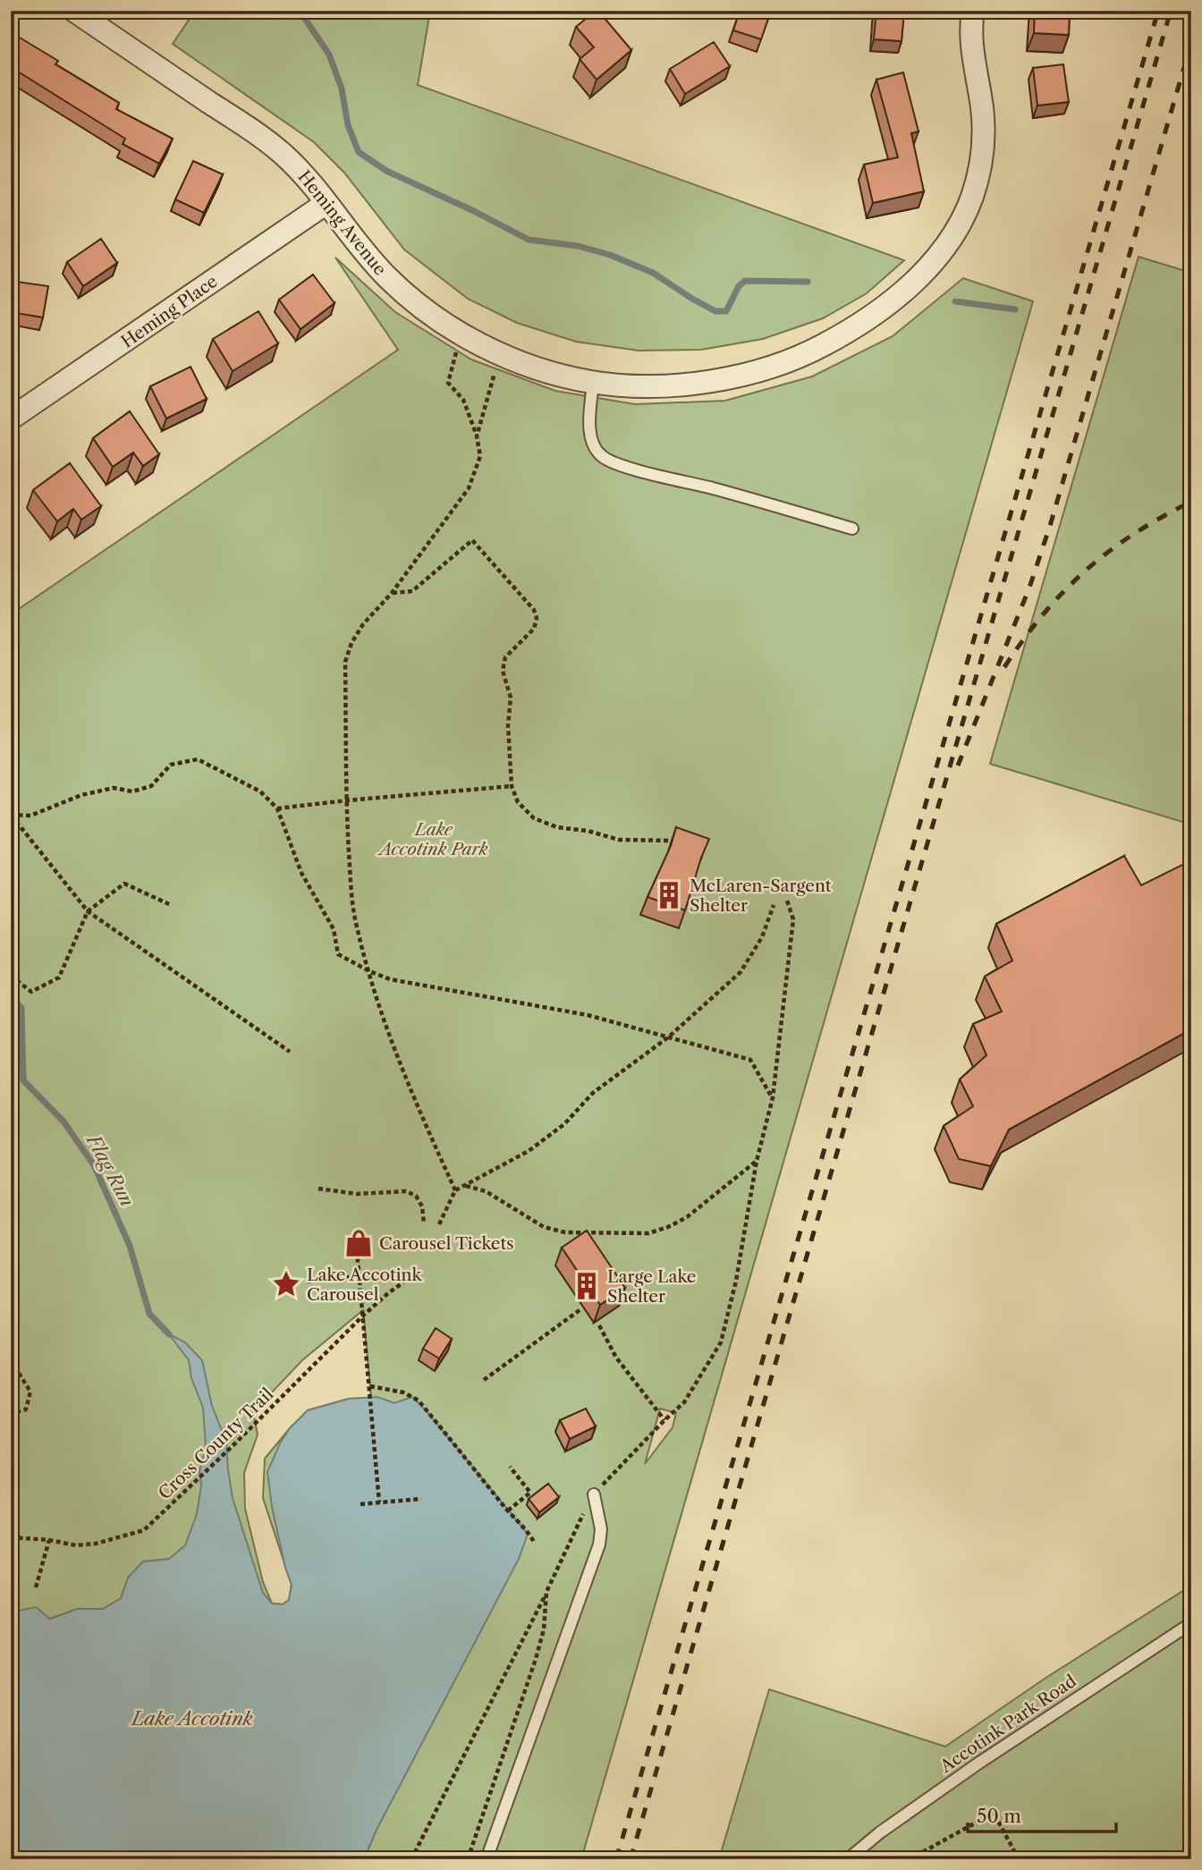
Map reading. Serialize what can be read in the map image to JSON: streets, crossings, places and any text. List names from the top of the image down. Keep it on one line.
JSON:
{"streets":{"street":["Heming Avenue","Heming Place"],"lane":["Accotink Park Road"],"path":["Cross County Trail"]},"crossings":[["Heming Avenue","Heming Place"]],"water":["Flag Run","Lake Accotink"],"parks":["Lake Accotink Park"],"places":{"building":["McLaren-Sargent Shelter","Large Lake Shelter"],"shop":["Carousel Tickets"],"place":["Lake Accotink Carousel"]},"scale_bar":"50 m"}
